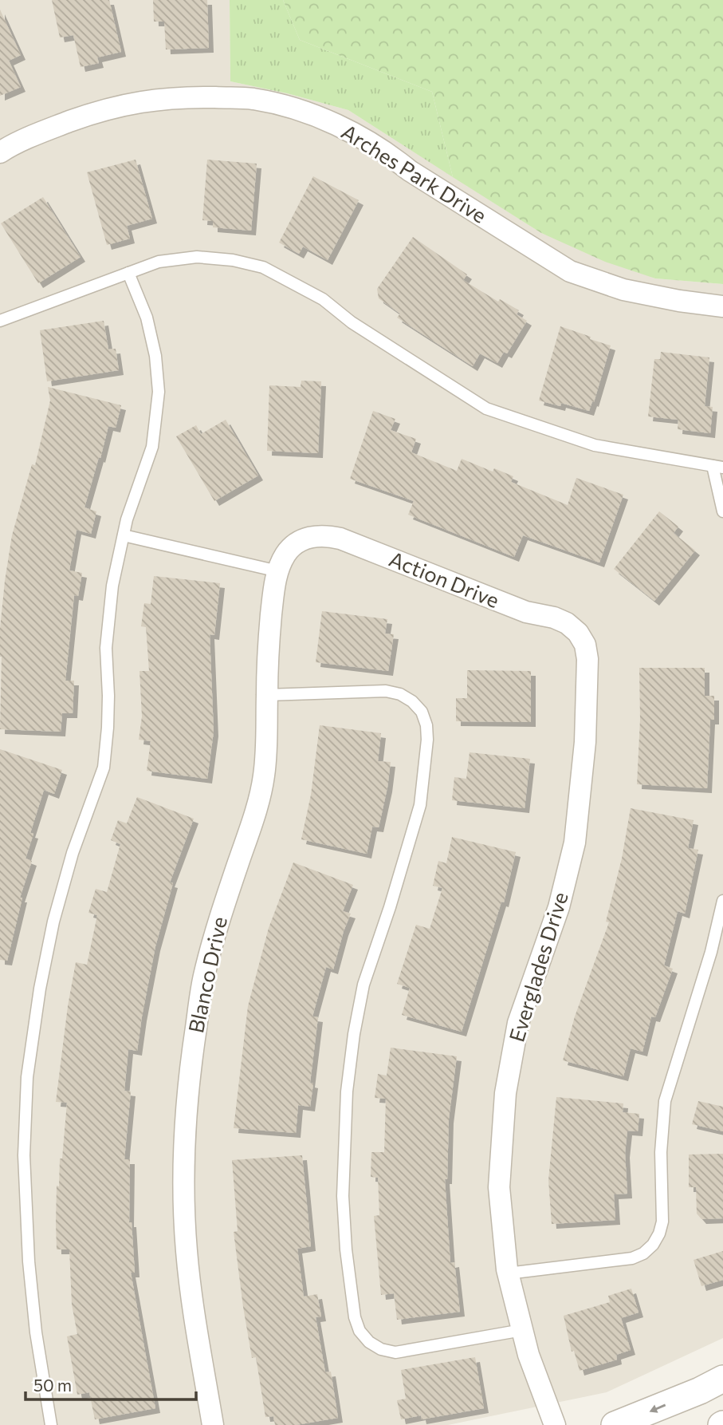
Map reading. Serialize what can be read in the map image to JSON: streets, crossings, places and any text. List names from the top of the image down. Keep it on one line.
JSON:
{"streets":{"street":["Arches Park Drive","Action Drive","Everglades Drive","Blanco Drive"]},"crossings":[["Action Drive","Everglades Drive"],["Action Drive","Blanco Drive"]],"scale_bar":"50 m"}
